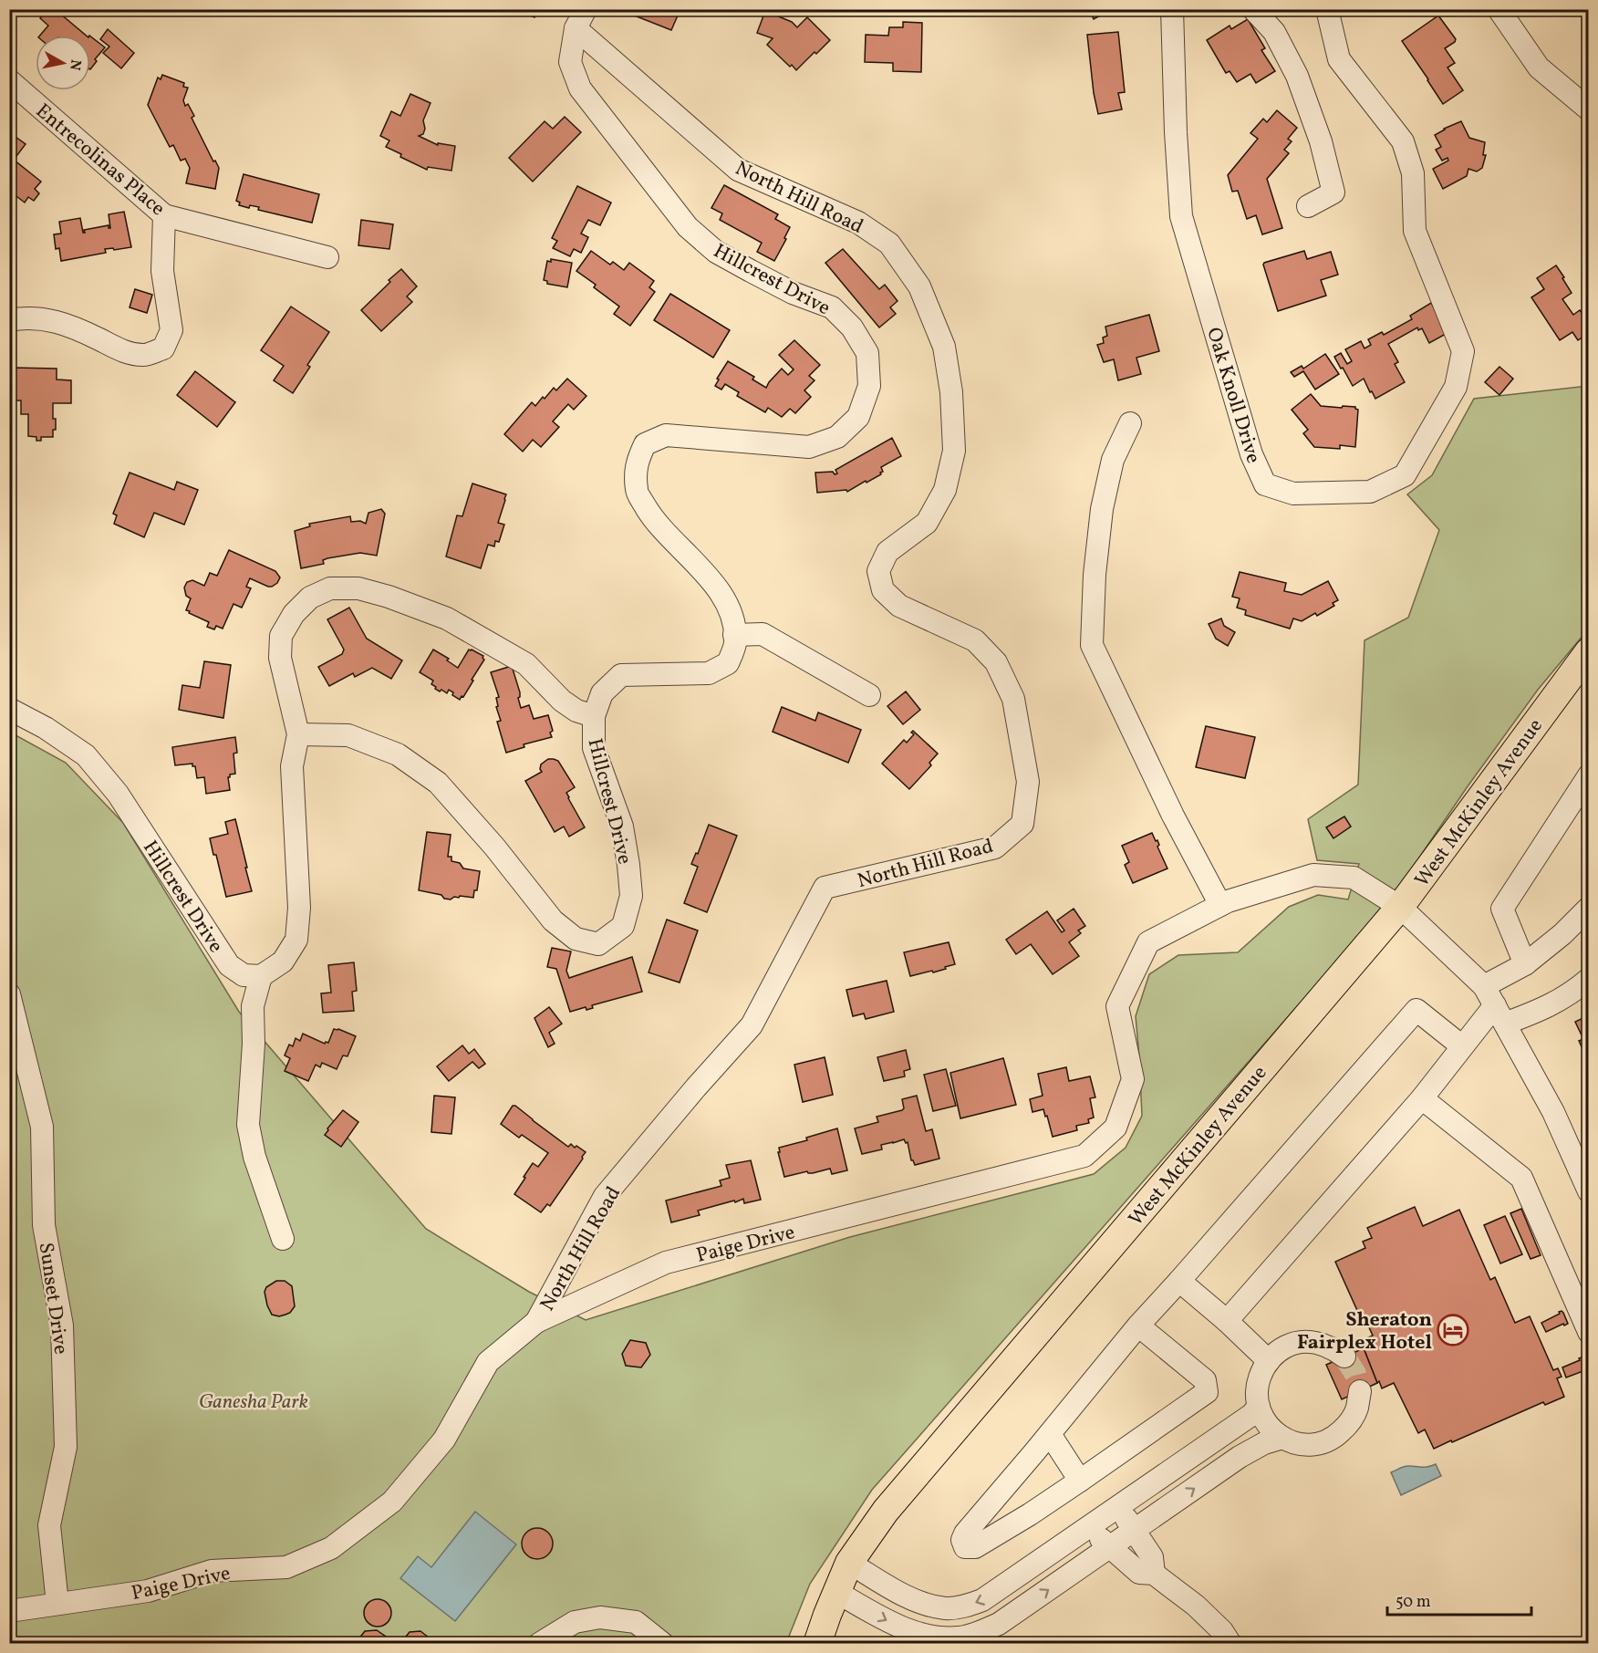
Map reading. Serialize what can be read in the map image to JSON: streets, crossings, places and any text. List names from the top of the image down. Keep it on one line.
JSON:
{"streets":{"main road":["West McKinley Avenue"],"street":["Entrecolinas Place","North Hill Road","Hillcrest Drive","Oak Knoll Drive","Paige Drive","Sunset Drive"]},"crossings":[["North Hill Road","Hillcrest Drive"],["North Hill Road","Paige Drive"],["West McKinley Avenue","Paige Drive"],["Paige Drive","Sunset Drive"]],"parks":["Ganesha Park"],"places":{"hotel":["Sheraton Fairplex Hotel"]},"scale_bar":"50 m","north":"right"}
